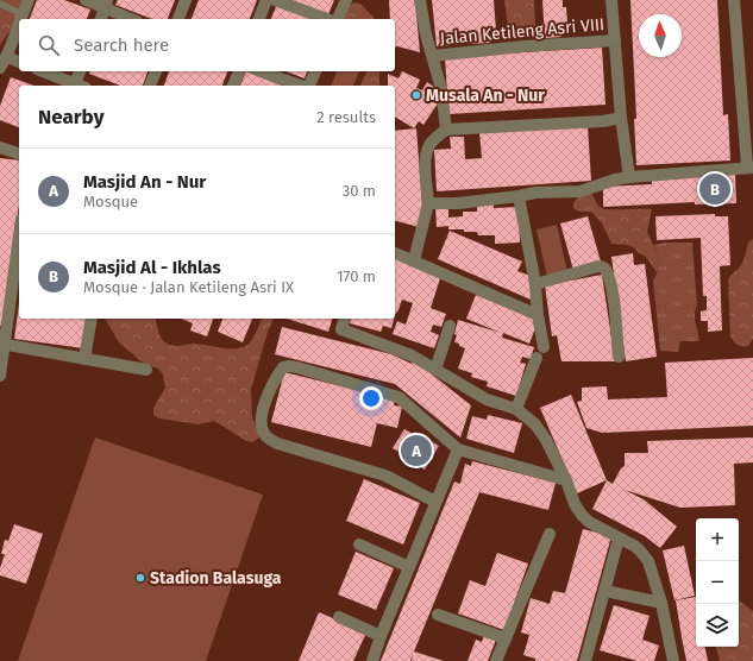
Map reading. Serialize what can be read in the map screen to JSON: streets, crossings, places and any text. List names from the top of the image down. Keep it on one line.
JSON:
{"streets":{"street":["Jalan Ketileng Asri VIII"]},"places":["Musala An - Nur","Stadion Balasuga"],"north":"top","page":{"search":"Search here","heading":["Nearby","2 results"],"list":[{"mark":"A","name":"Masjid An - Nur","note":"Mosque","value":"30 m"},{"mark":"B","name":"Masjid Al - Ikhlas","note":"Mosque · Jalan Ketileng Asri IX","value":"170 m"}],"pins":["B","A"],"map_buttons":["+","−"]}}
